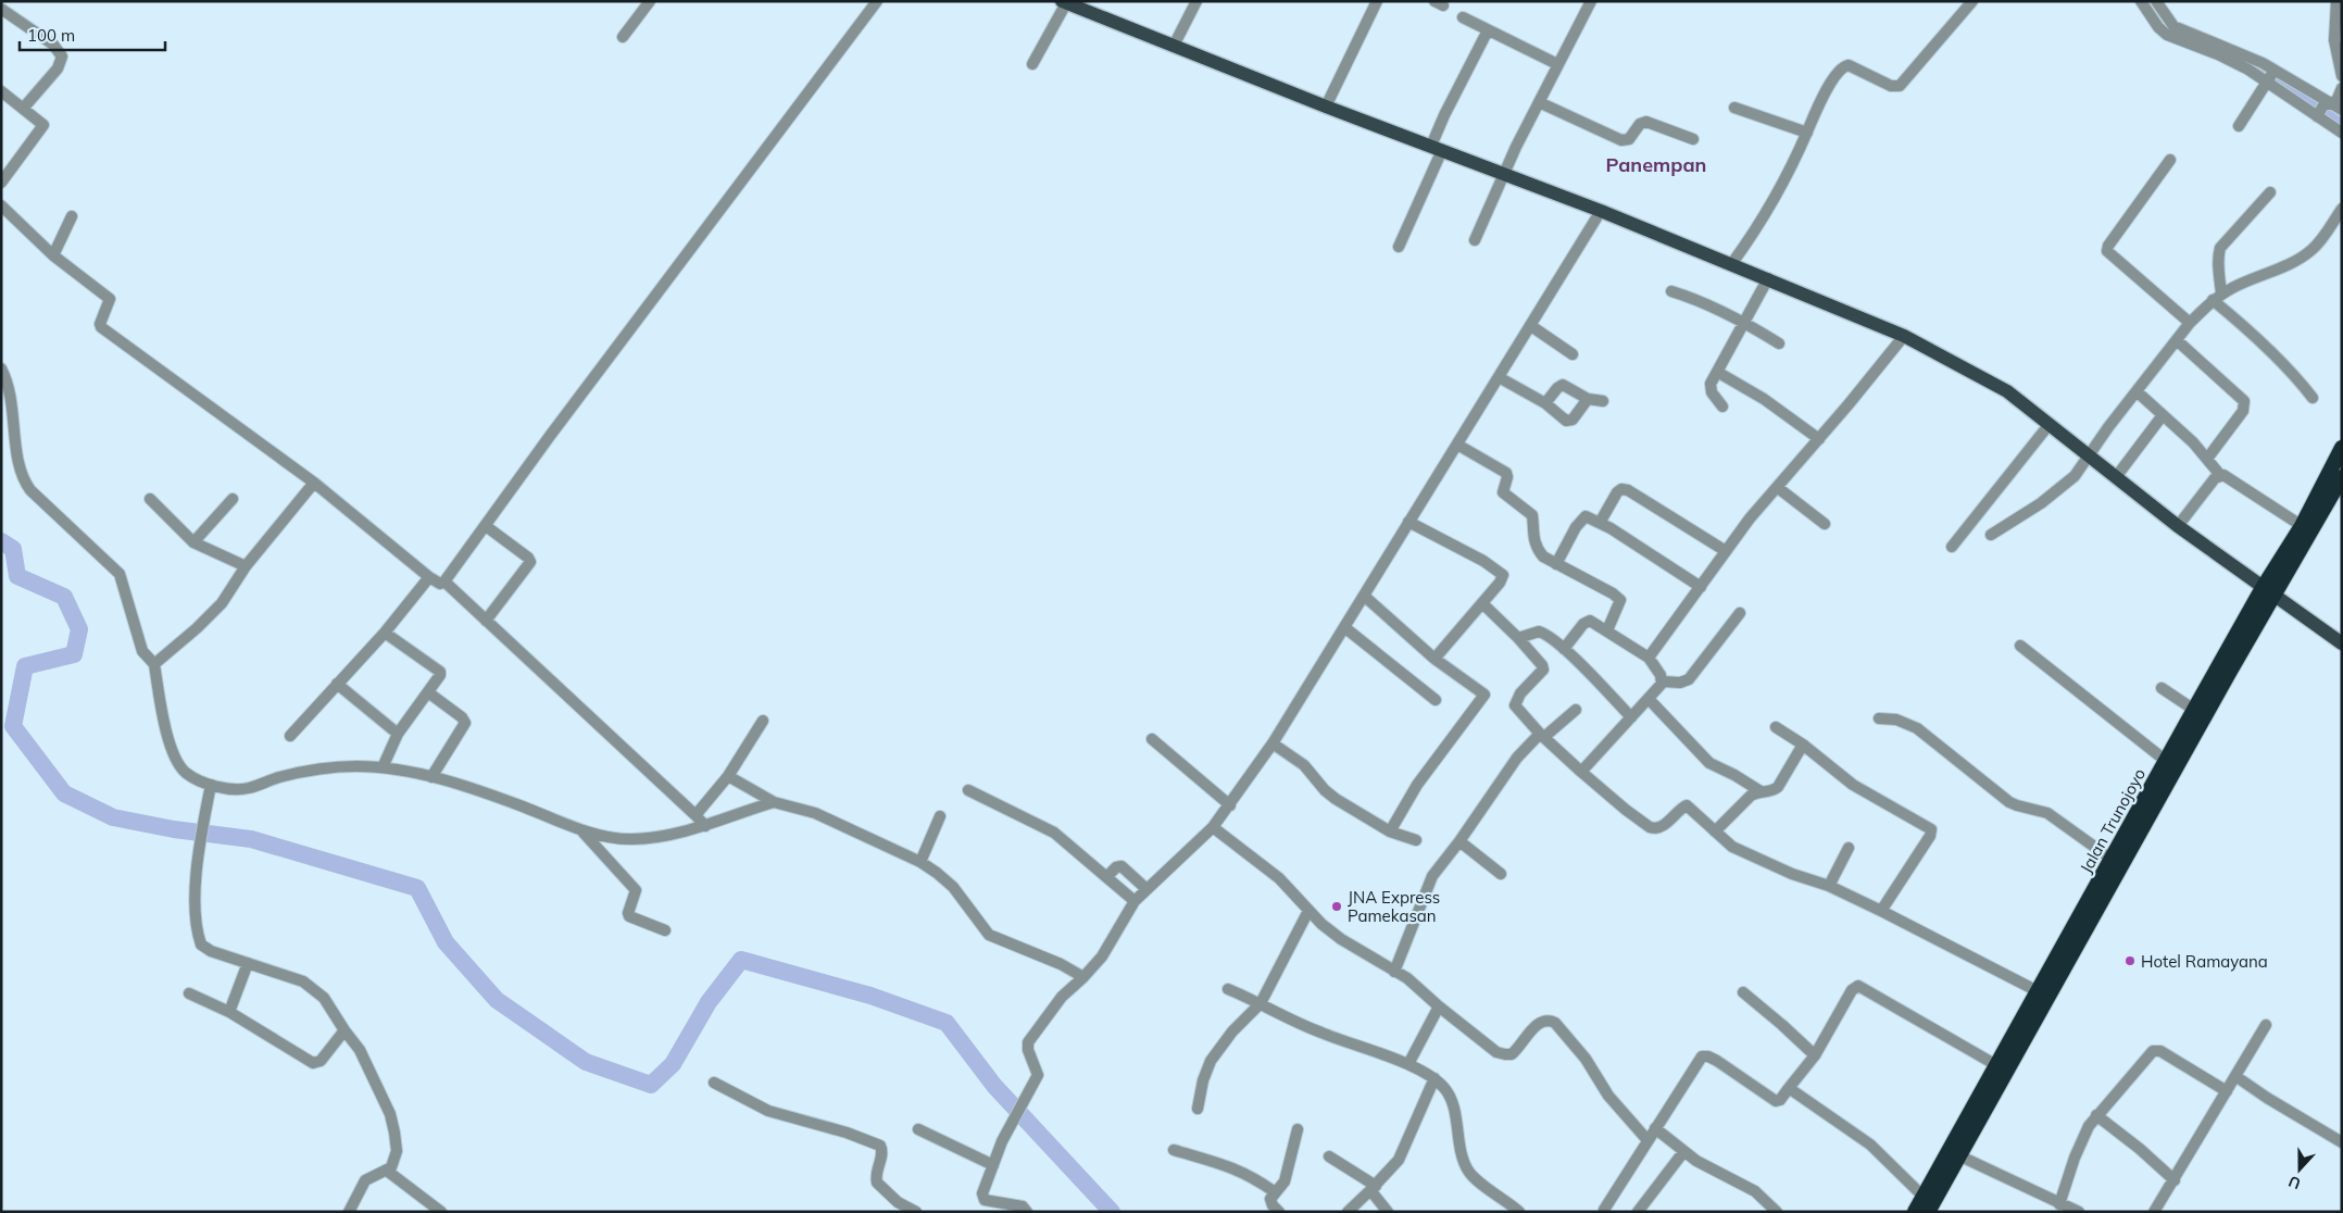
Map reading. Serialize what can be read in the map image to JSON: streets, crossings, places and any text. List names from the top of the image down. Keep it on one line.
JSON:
{"streets":{"highway":["Jalan Trunojoyo"]},"districts":["Panempan"],"places":["JNA Express Pamekasan","Hotel Ramayana"],"scale_bar":"100 m","north":"bottom"}
